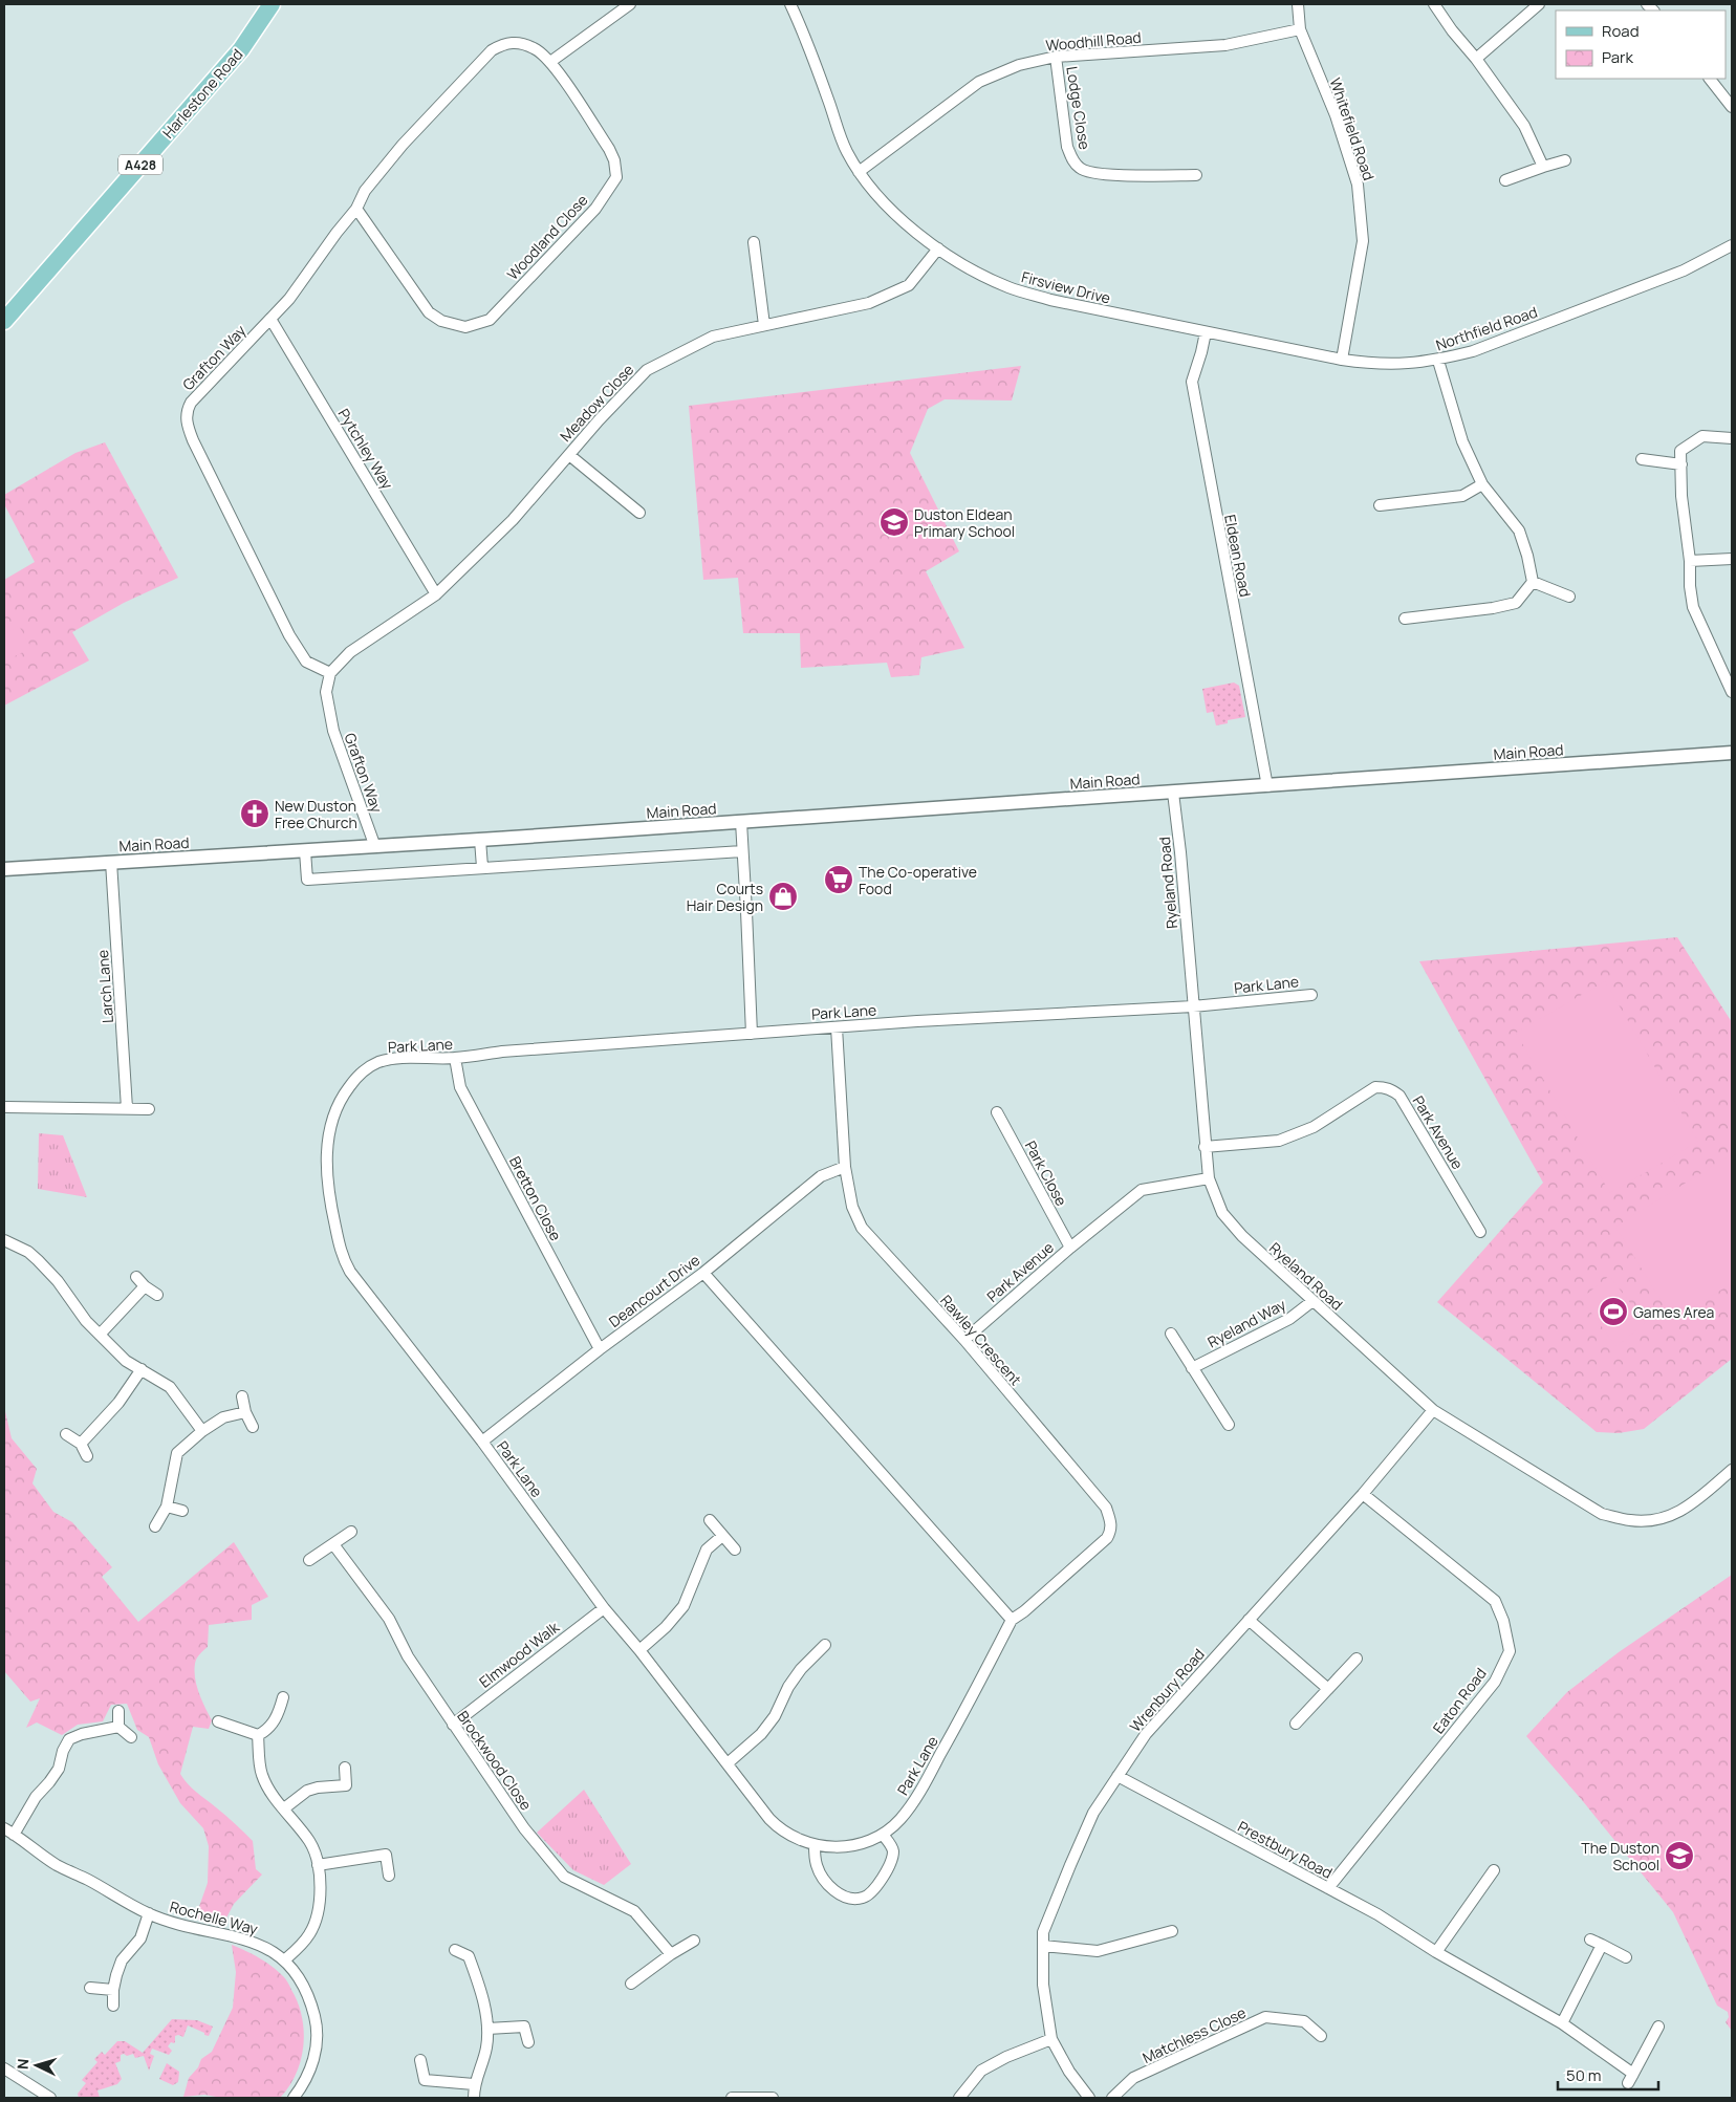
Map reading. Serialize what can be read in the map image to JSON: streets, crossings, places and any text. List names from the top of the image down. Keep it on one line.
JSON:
{"streets":{"main road":["Harlestone Road","A428"],"street":["Woodhill Road","Lodge Close","Whitefield Road","Woodland Close","Firsview Drive","Northfield Road","Grafton Way","Meadow Close","Pytchley Way","Eldean Road","Main Road","Ryeland Road","Park Lane","Larch Lane","Park Avenue","Park Close","Bretton Close","Deancourt Drive","Ryeland Way","Rawley Crescent","Elmwood Walk","Wrenbury Road","Eaton Road","Brockwood Close","Prestbury Road","Rochelle Way","Matchless Close"]},"crossings":[["Woodhill Road","Lodge Close"],["Woodhill Road","Whitefield Road"],["Woodhill Road","Firsview Drive"],["Whitefield Road","Northfield Road"],["Woodland Close","Grafton Way"],["Firsview Drive","Northfield Road"],["Firsview Drive","Meadow Close"],["Firsview Drive","Eldean Road"],["Northfield Road","Eldean Road"],["Grafton Way","Meadow Close"],["Grafton Way","Pytchley Way"],["Grafton Way","Main Road"],["Meadow Close","Pytchley Way"],["Eldean Road","Main Road"],["Main Road","Ryeland Road"],["Main Road","Larch Lane"],["Ryeland Road","Park Lane"],["Ryeland Road","Park Avenue"],["Ryeland Road","Ryeland Way"],["Ryeland Road","Wrenbury Road"],["Park Lane","Bretton Close"],["Park Lane","Deancourt Drive"],["Park Lane","Rawley Crescent"],["Park Lane","Elmwood Walk"],["Park Avenue","Park Close"],["Park Avenue","Rawley Crescent"],["Bretton Close","Deancourt Drive"],["Deancourt Drive","Rawley Crescent"],["Elmwood Walk","Brockwood Close"],["Wrenbury Road","Eaton Road"],["Wrenbury Road","Prestbury Road"],["Eaton Road","Prestbury Road"]],"places":{"school or university":["Duston Eldean Primary School","The Duston School"],"church":["New Duston Free Church"],"supermarket":["The Co-operative Food"],"shop":["Courts Hair Design"],"sports":["Games Area"]},"legend":["Road","Park"],"scale_bar":"50 m","north":"left"}
